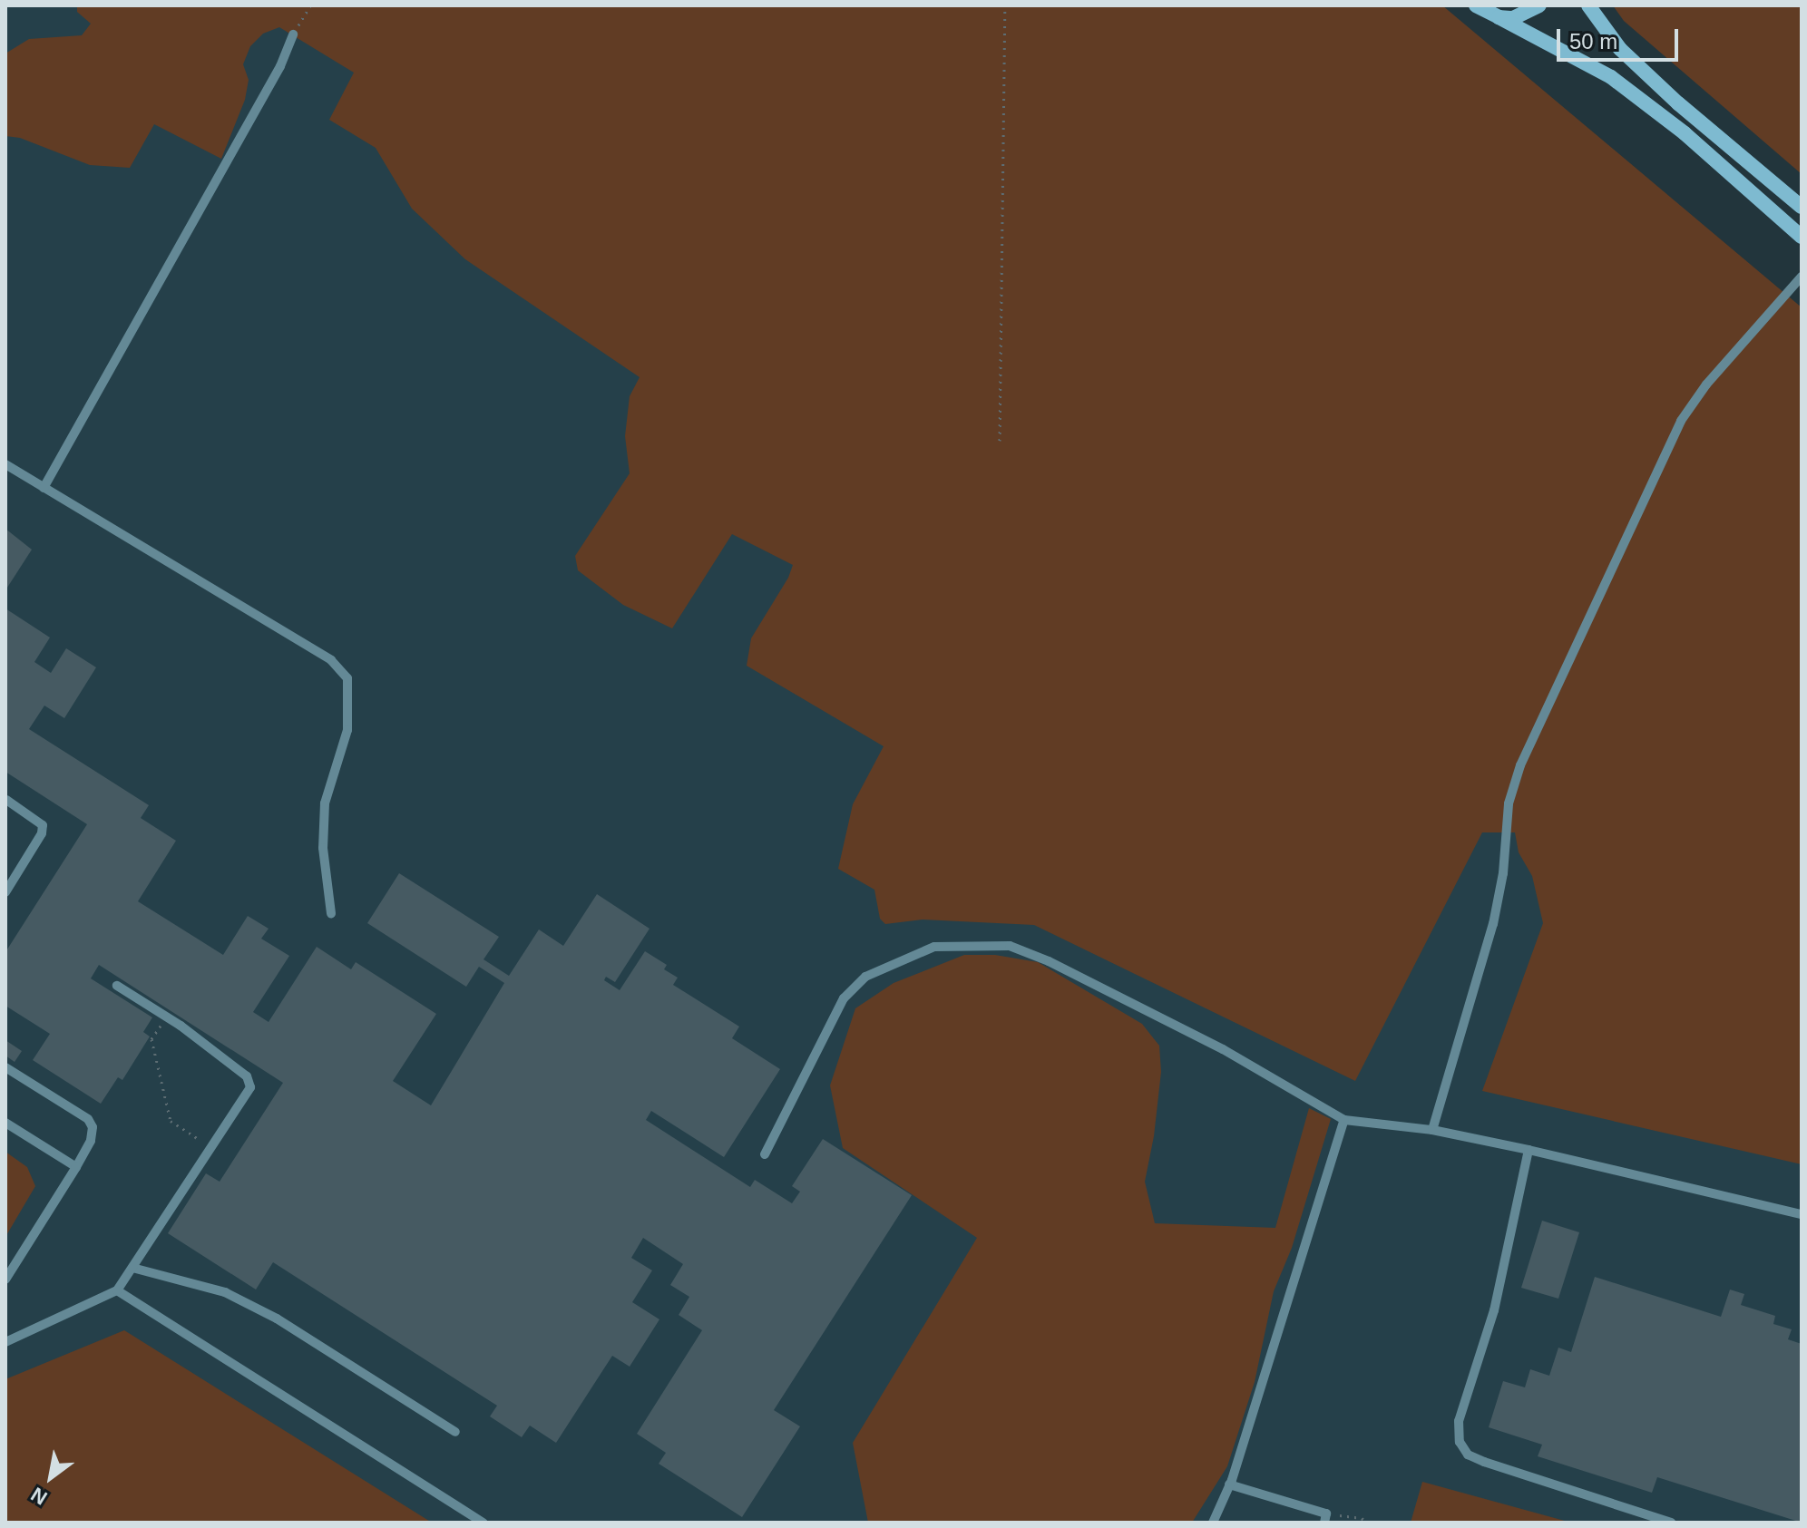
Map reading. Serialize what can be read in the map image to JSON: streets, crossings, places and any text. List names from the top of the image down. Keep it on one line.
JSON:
{"scale_bar":"50 m","north":"bottom left"}
